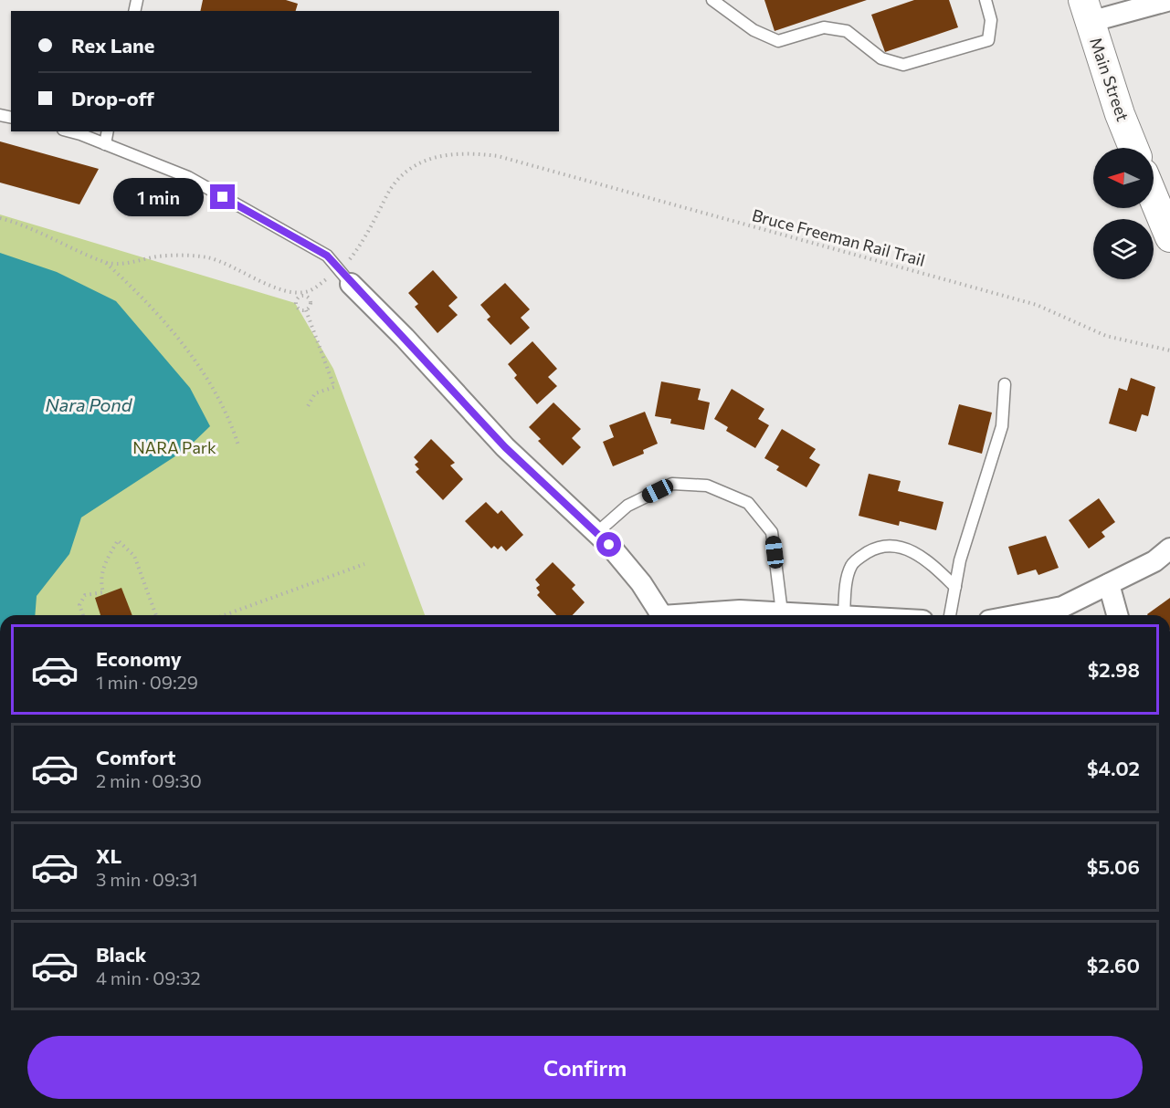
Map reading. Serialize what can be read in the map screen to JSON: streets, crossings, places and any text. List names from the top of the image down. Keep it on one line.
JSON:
{"streets":{"main road":["Main Street"],"path":["Bruce Freeman Rail Trail"]},"water":["Nara Pond"],"parks":["NARA Park"],"north":"left","page":{"banner":["Rex Lane","Drop-off"],"bubble":"1 min","list":[{"name":"Economy","note":"1 min · 09:29","value":"$2.98"},{"name":"Comfort","note":"2 min · 09:30","value":"$4.02"},{"name":"XL","note":"3 min · 09:31","value":"$5.06"},{"name":"Black","note":"4 min · 09:32","value":"$2.60"}],"buttons":"Confirm"}}
